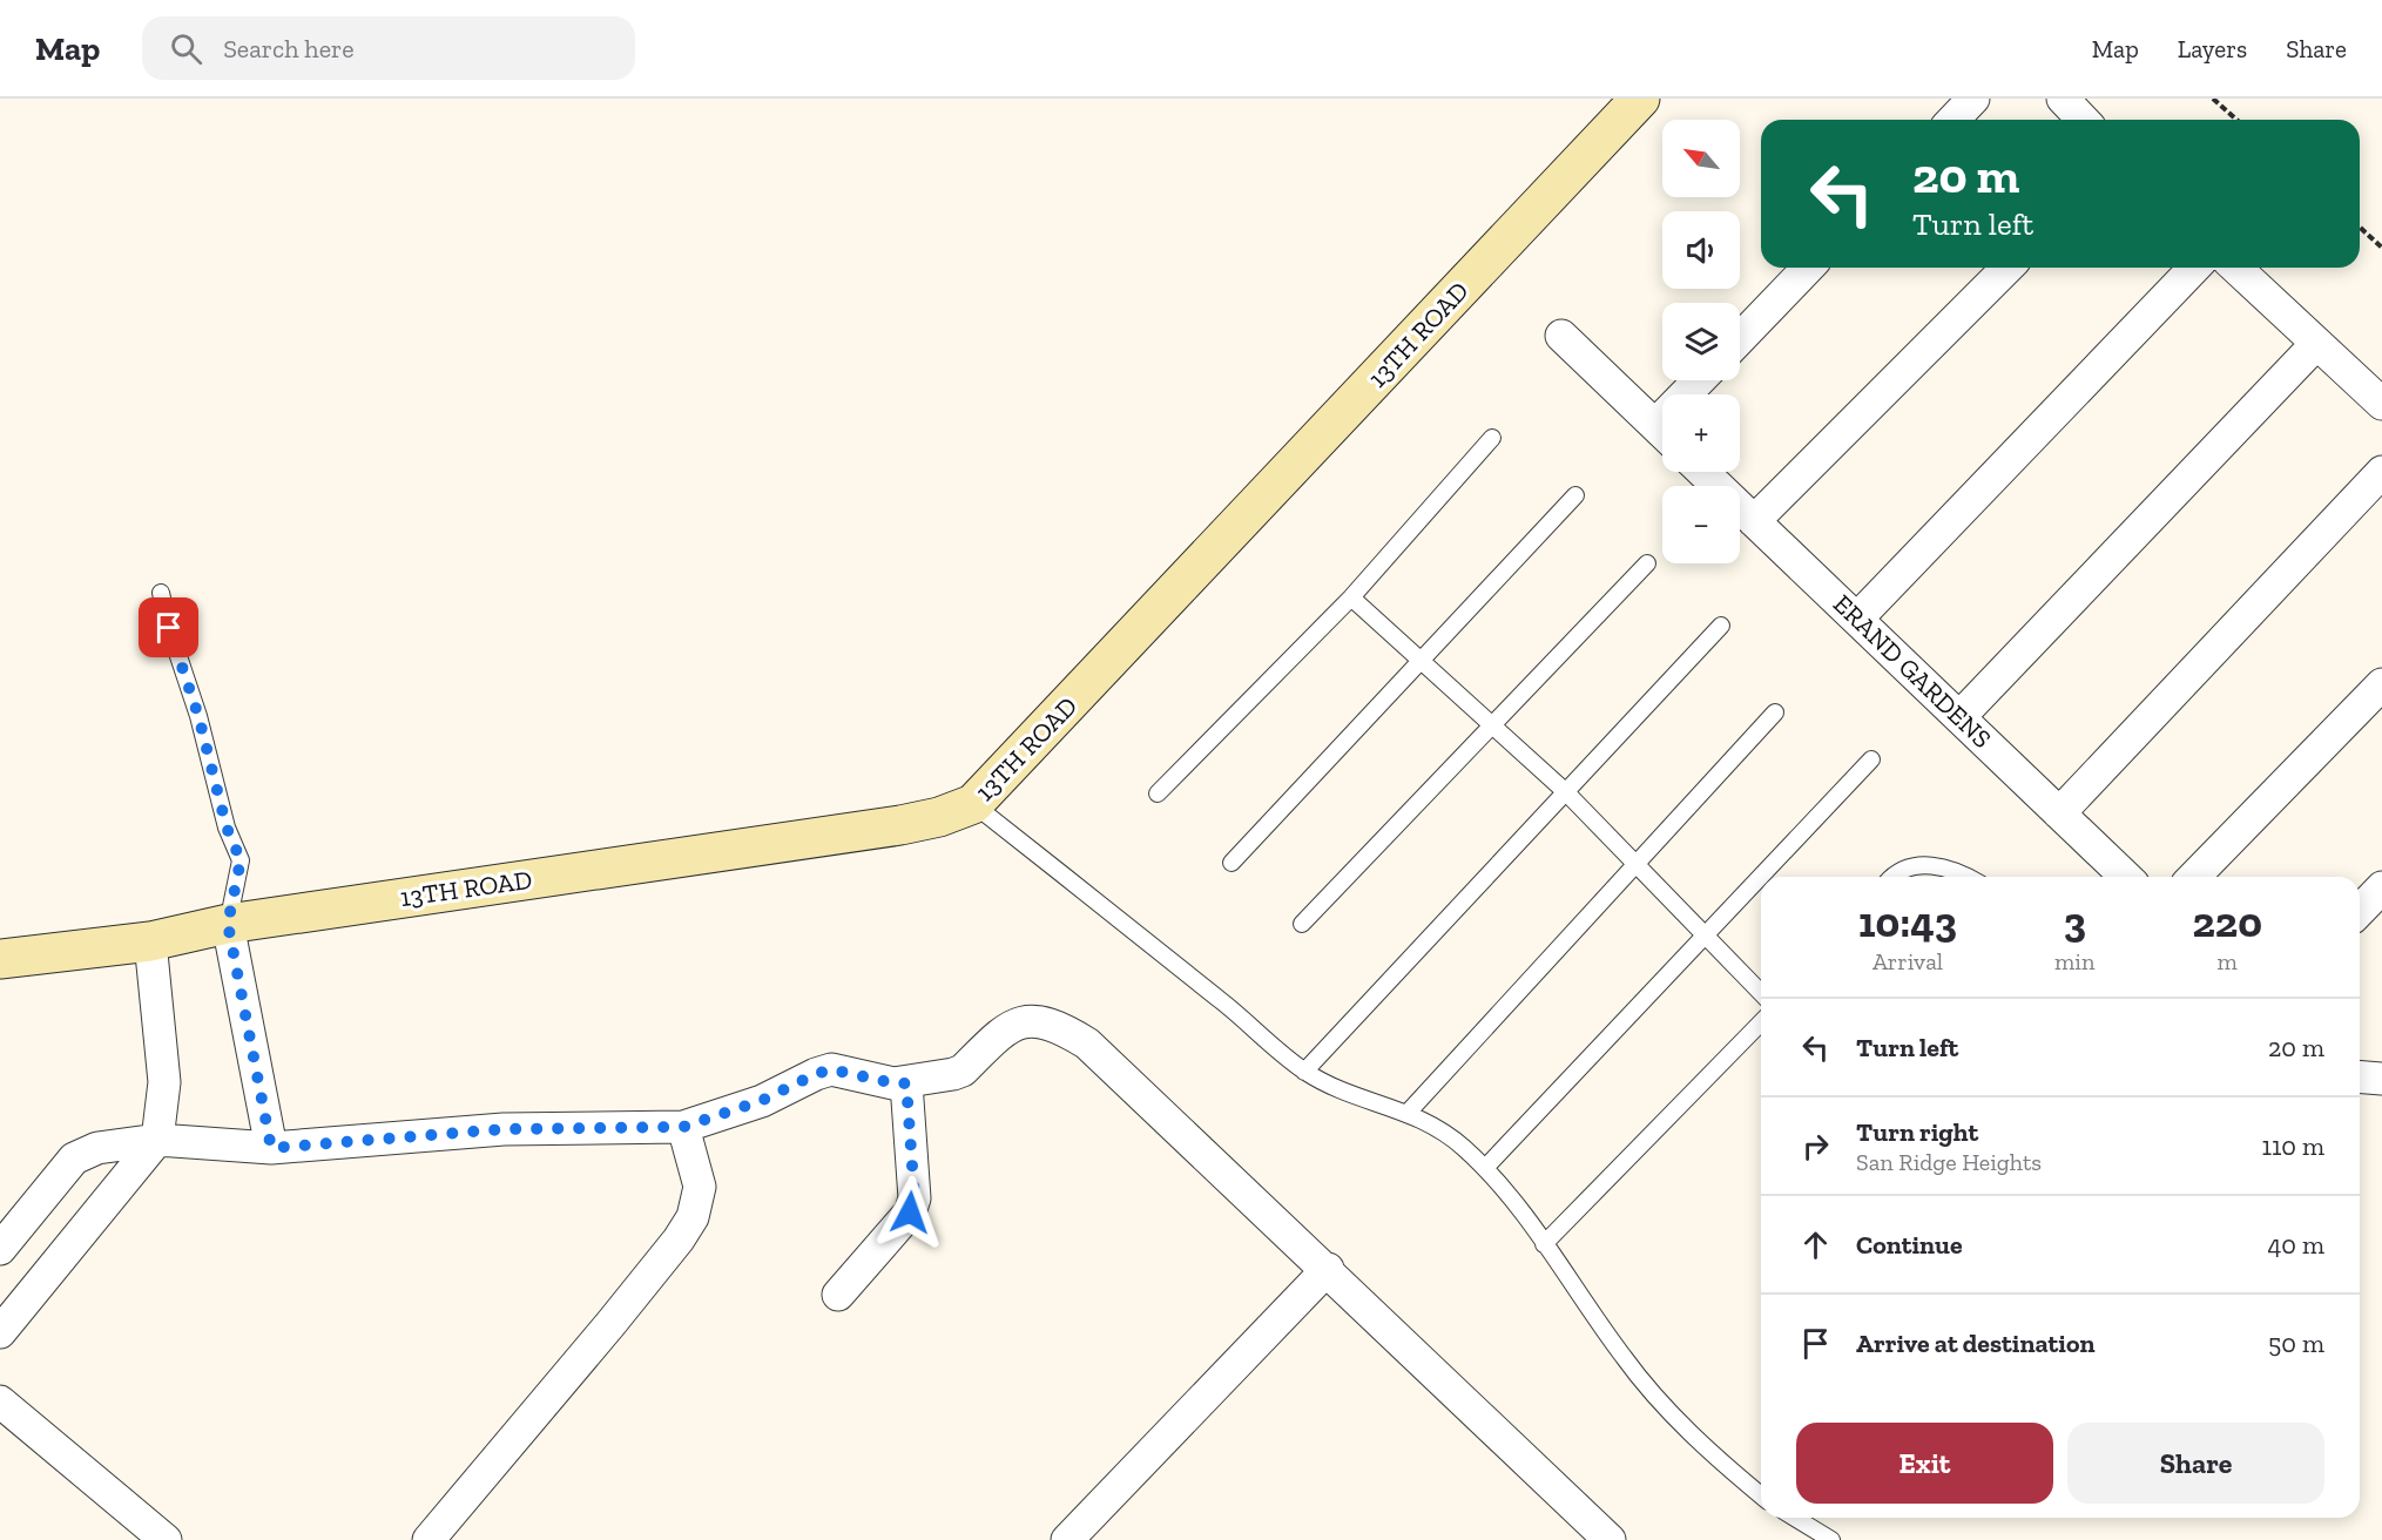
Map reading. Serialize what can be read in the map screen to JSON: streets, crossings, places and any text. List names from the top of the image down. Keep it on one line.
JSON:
{"streets":{"street":["13TH ROAD","ERAND GARDENS"]},"north":"top left","page":{"header":"Map","search":"Search here","nav":["Map","Layers","Share"],"map_buttons":["+","−"],"turn":["20 m","Turn left"],"eta":["10:43","Arrival","3","min","220","m"],"list":[{"name":"Turn left","value":"20 m"},{"name":"Turn right","note":"San Ridge Heights","value":"110 m"},{"name":"Continue","value":"40 m"},{"name":"Arrive at destination","value":"50 m"}],"buttons":["Exit","Share"]}}
